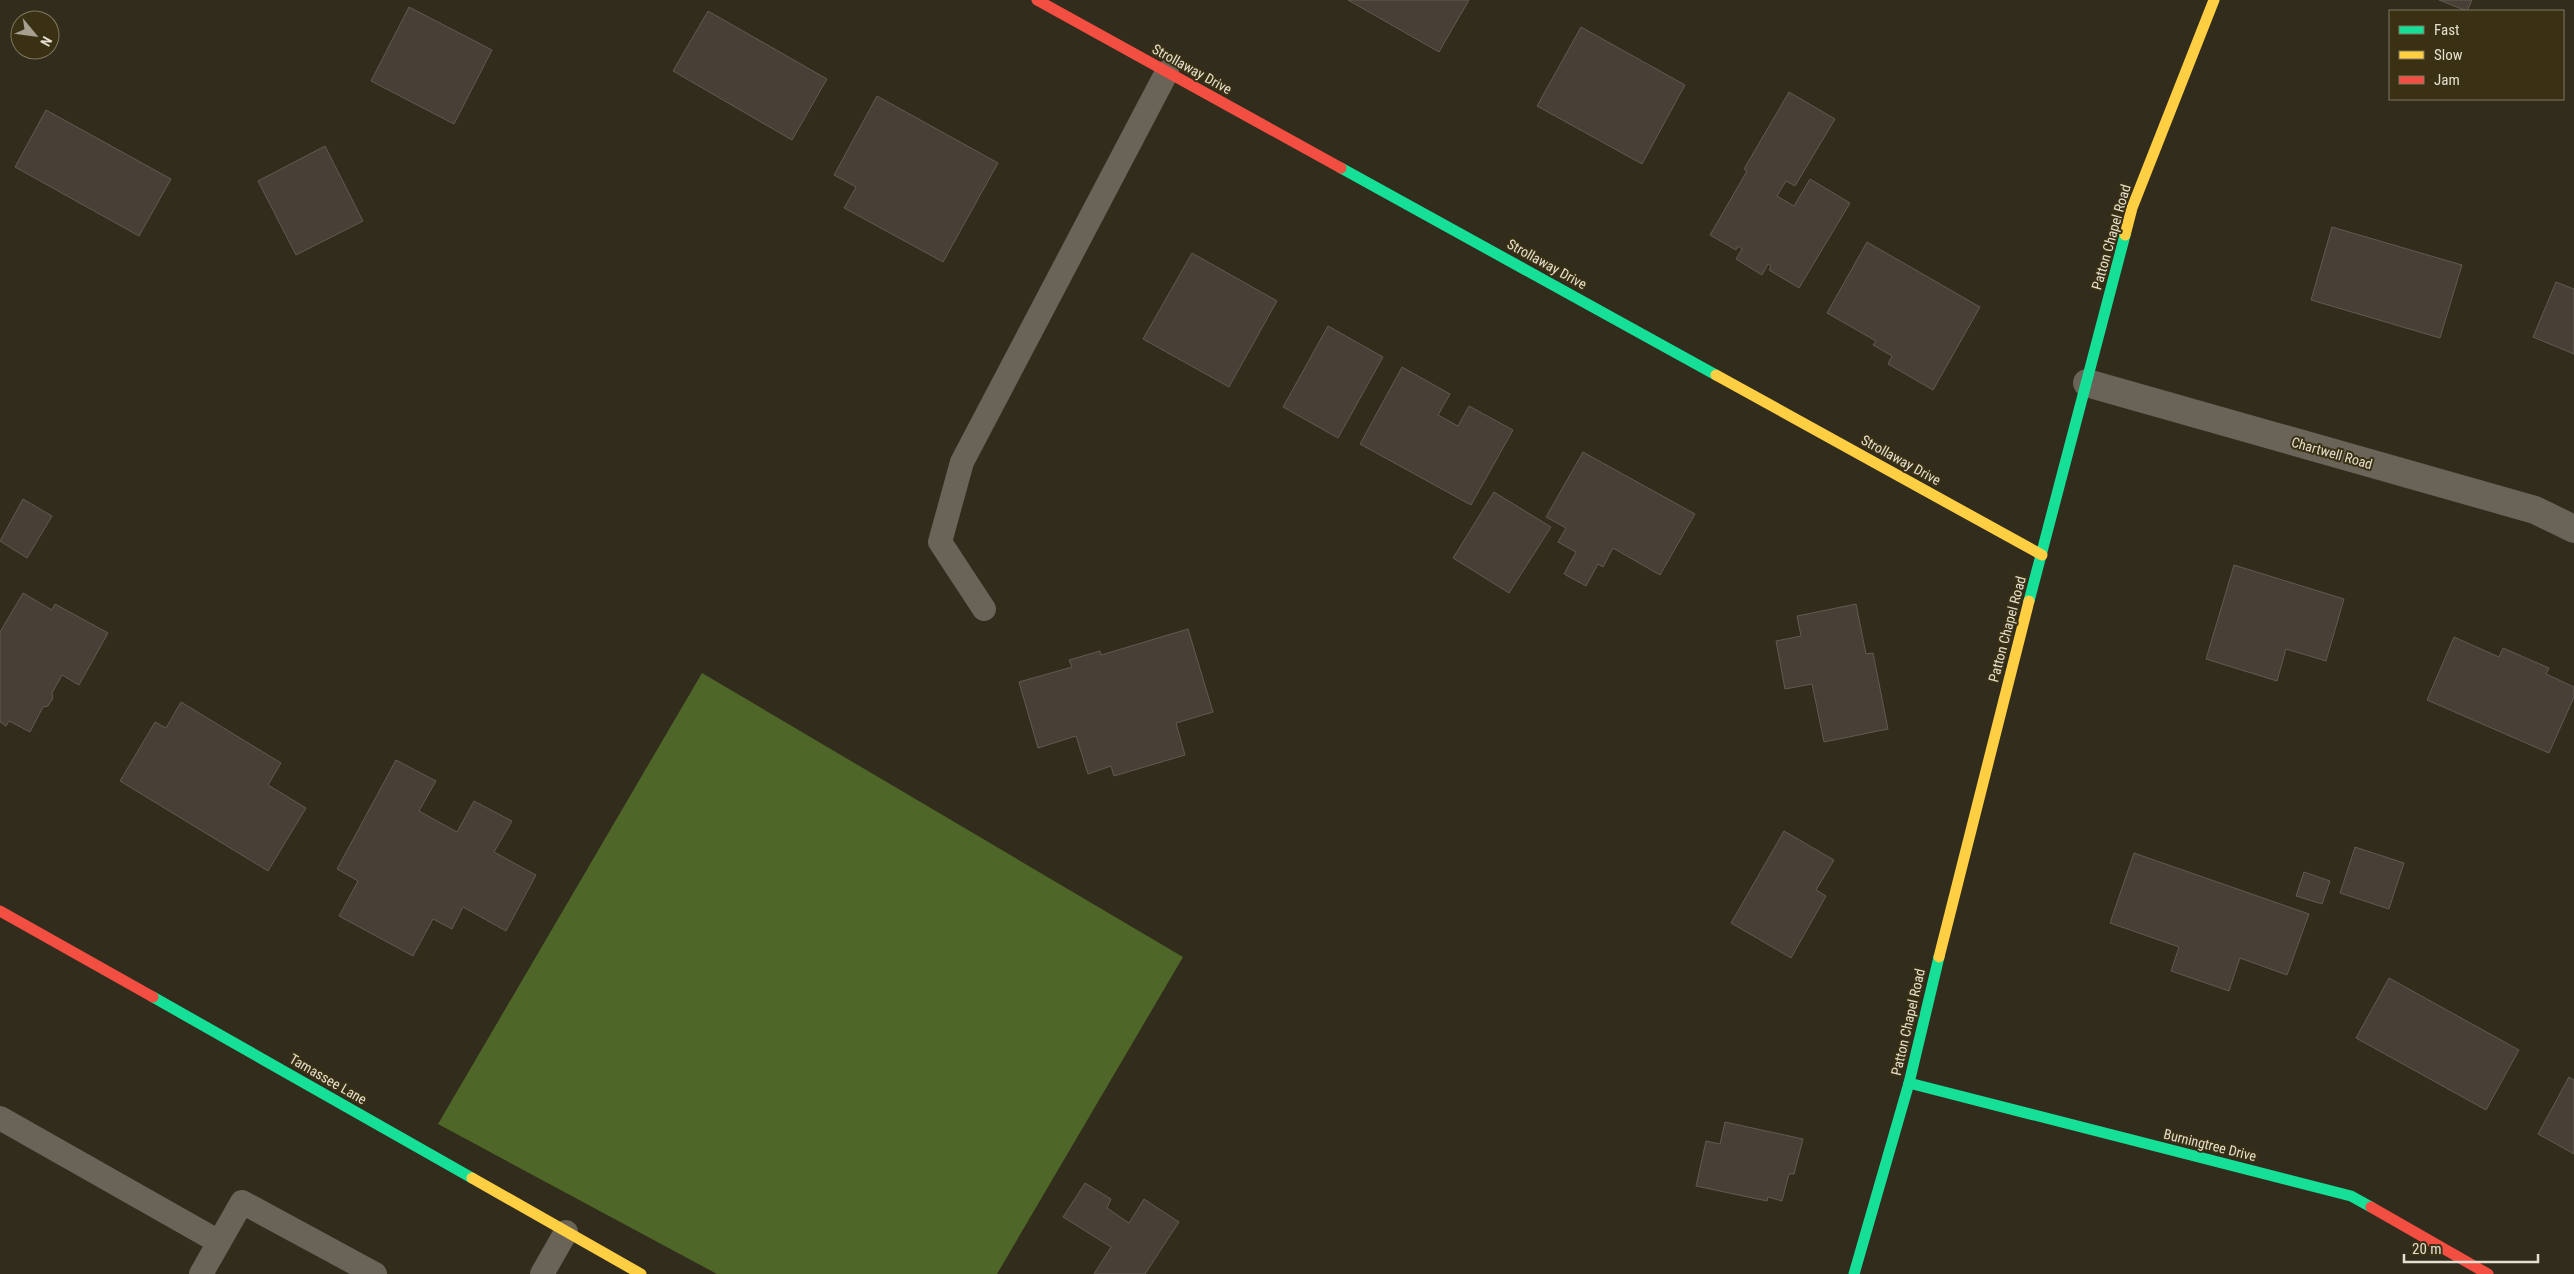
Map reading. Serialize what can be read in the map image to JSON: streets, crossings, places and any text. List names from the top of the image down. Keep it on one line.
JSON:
{"streets":{"street":["Strollaway Drive","Patton Chapel Road","Chartwell Road","Tamassee Lane","Burningtree Drive"]},"crossings":[["Strollaway Drive","Patton Chapel Road"],["Patton Chapel Road","Chartwell Road"],["Patton Chapel Road","Burningtree Drive"]],"legend":["Fast","Slow","Jam"],"scale_bar":"20 m","north":"bottom right"}
